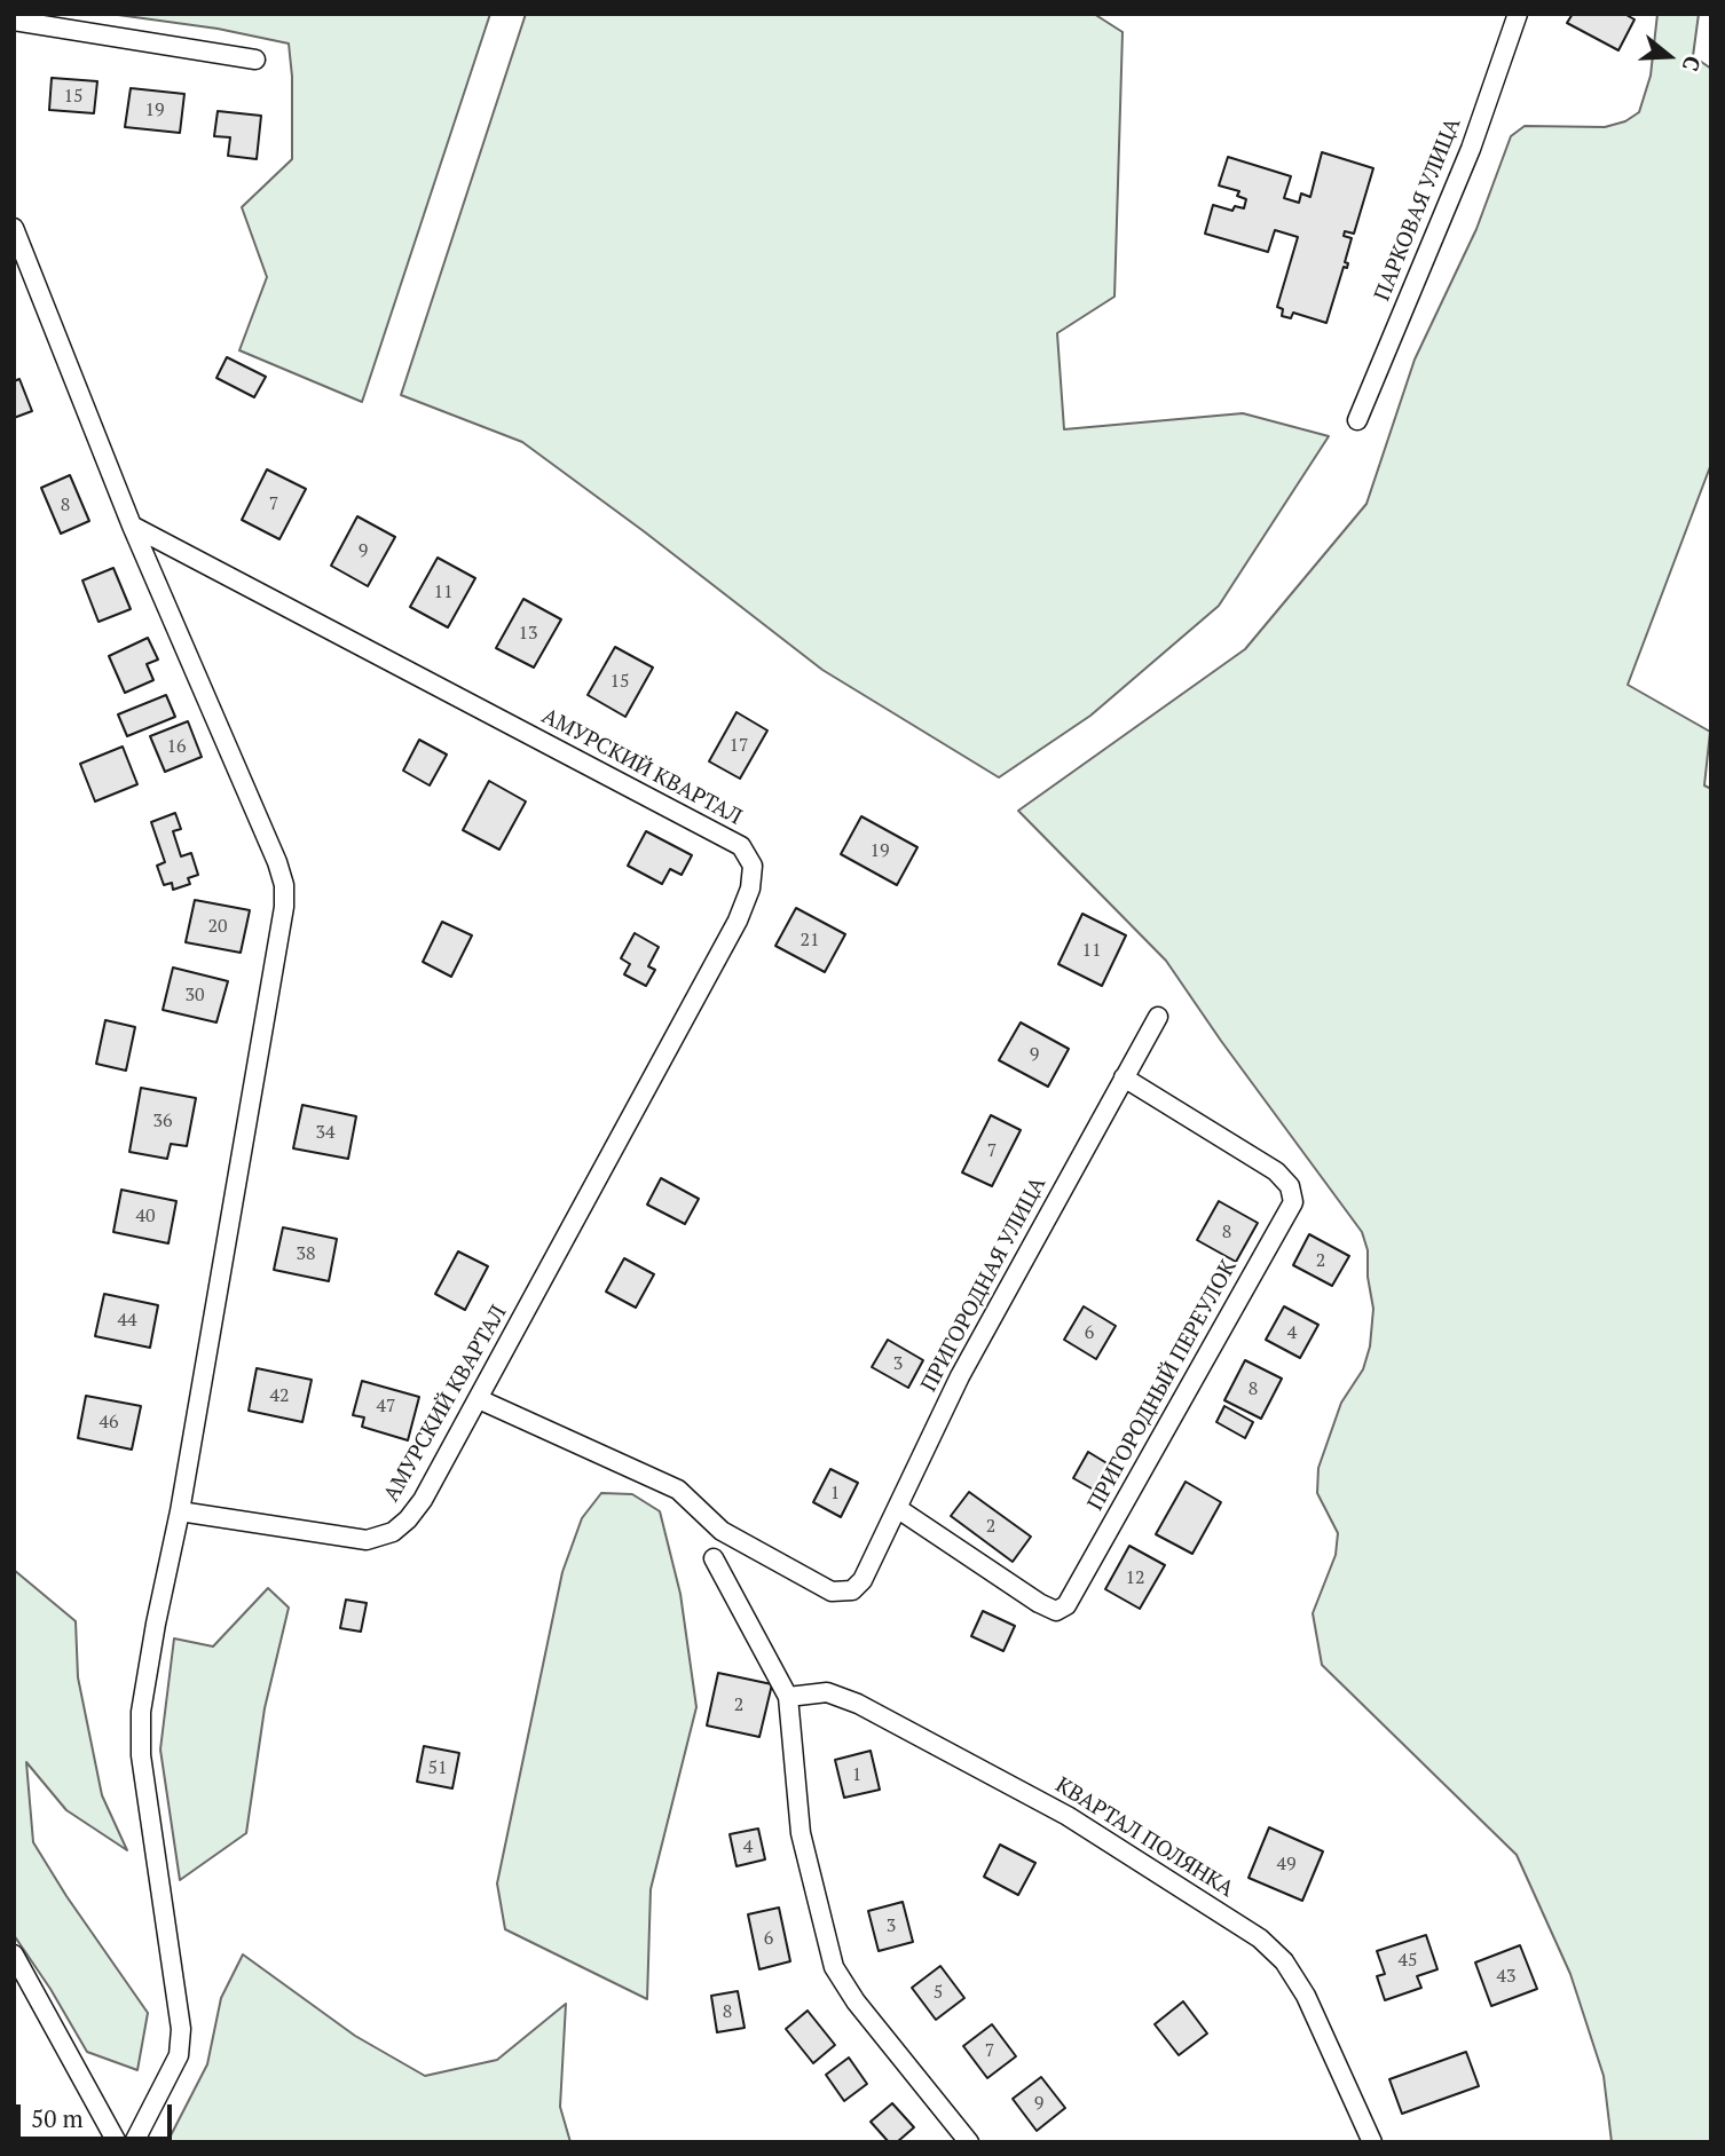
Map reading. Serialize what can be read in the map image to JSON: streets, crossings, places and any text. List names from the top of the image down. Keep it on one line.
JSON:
{"streets":{"street":["ПАРКОВАЯ УЛИЦА","АМУРСКИЙ КВАРТАЛ","ПРИГОРОДНАЯ УЛИЦА","ПРИГОРОДНЫЙ ПЕРЕУЛОК","КВАРТАЛ ПОЛЯНКА"]},"crossings":[["АМУРСКИЙ КВАРТАЛ","ПРИГОРОДНАЯ УЛИЦА"],["ПРИГОРОДНАЯ УЛИЦА","ПРИГОРОДНЫЙ ПЕРЕУЛОК"]],"house_numbers":["15","19","7","8","9","11","13","15","17","16","19","20","21","11","30","9","36","34","7","40","8","38","2","44","6","4","3","8","42","47","46","1","2","12","2","51","1","4","49","3","6","45","43","5","8","7","9"],"scale_bar":"50 m","north":"right"}
